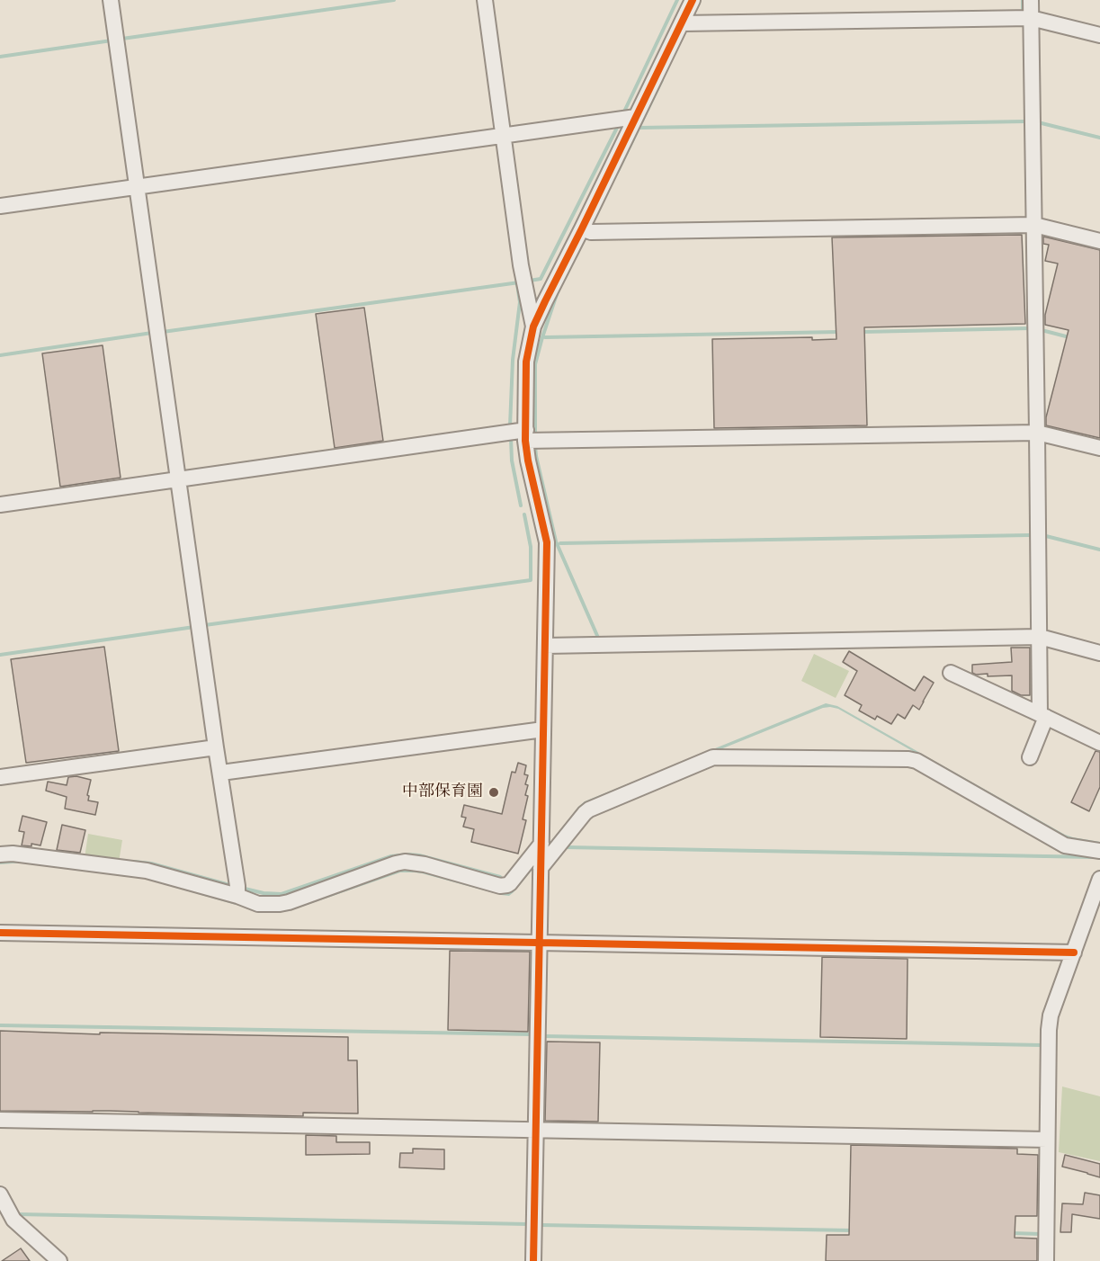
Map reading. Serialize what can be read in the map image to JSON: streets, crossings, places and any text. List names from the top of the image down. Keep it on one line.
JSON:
{"places":["中部保育園"]}
